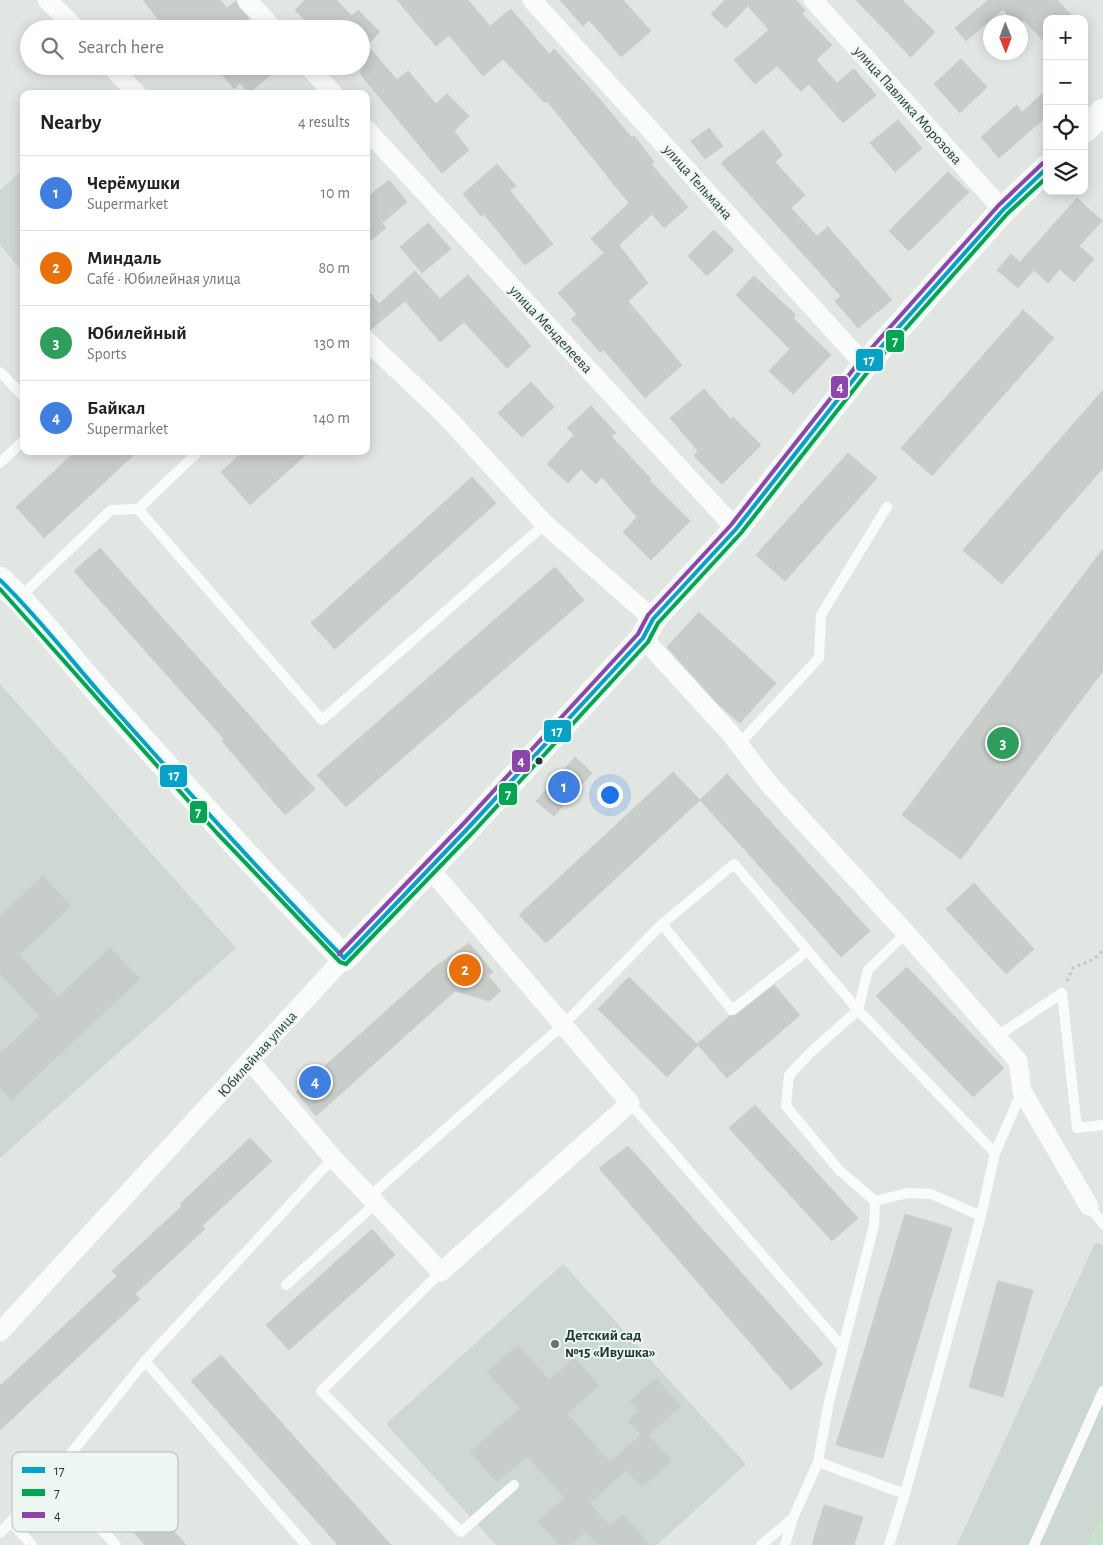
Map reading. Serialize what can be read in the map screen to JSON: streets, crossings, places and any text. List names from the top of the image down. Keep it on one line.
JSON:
{"streets":{"street":["улица Павлика Морозова","улица Тельмана","улица Менделеева","Юбилейная улица"]},"crossings":[["улица Павлика Морозова","Юбилейная улица"],["улица Тельмана","Юбилейная улица"],["улица Менделеева","Юбилейная улица"]],"places":["Детский сад №15 «Ивушка»"],"lines":["transit line 4","transit line 17","transit line 7"],"legend":["17","7","4"],"north":"bottom","page":{"map_buttons":["+","−"],"search":"Search here","heading":["Nearby","4 results"],"list":[{"mark":"1","name":"Черёмушки","note":"Supermarket","value":"10 m"},{"mark":"2","name":"Миндаль","note":"Café · Юбилейная улица","value":"80 m"},{"mark":"3","name":"Юбилейный","note":"Sports","value":"130 m"},{"mark":"4","name":"Байкал","note":"Supermarket","value":"140 m"}],"pins":["3","1","2","4"]}}
